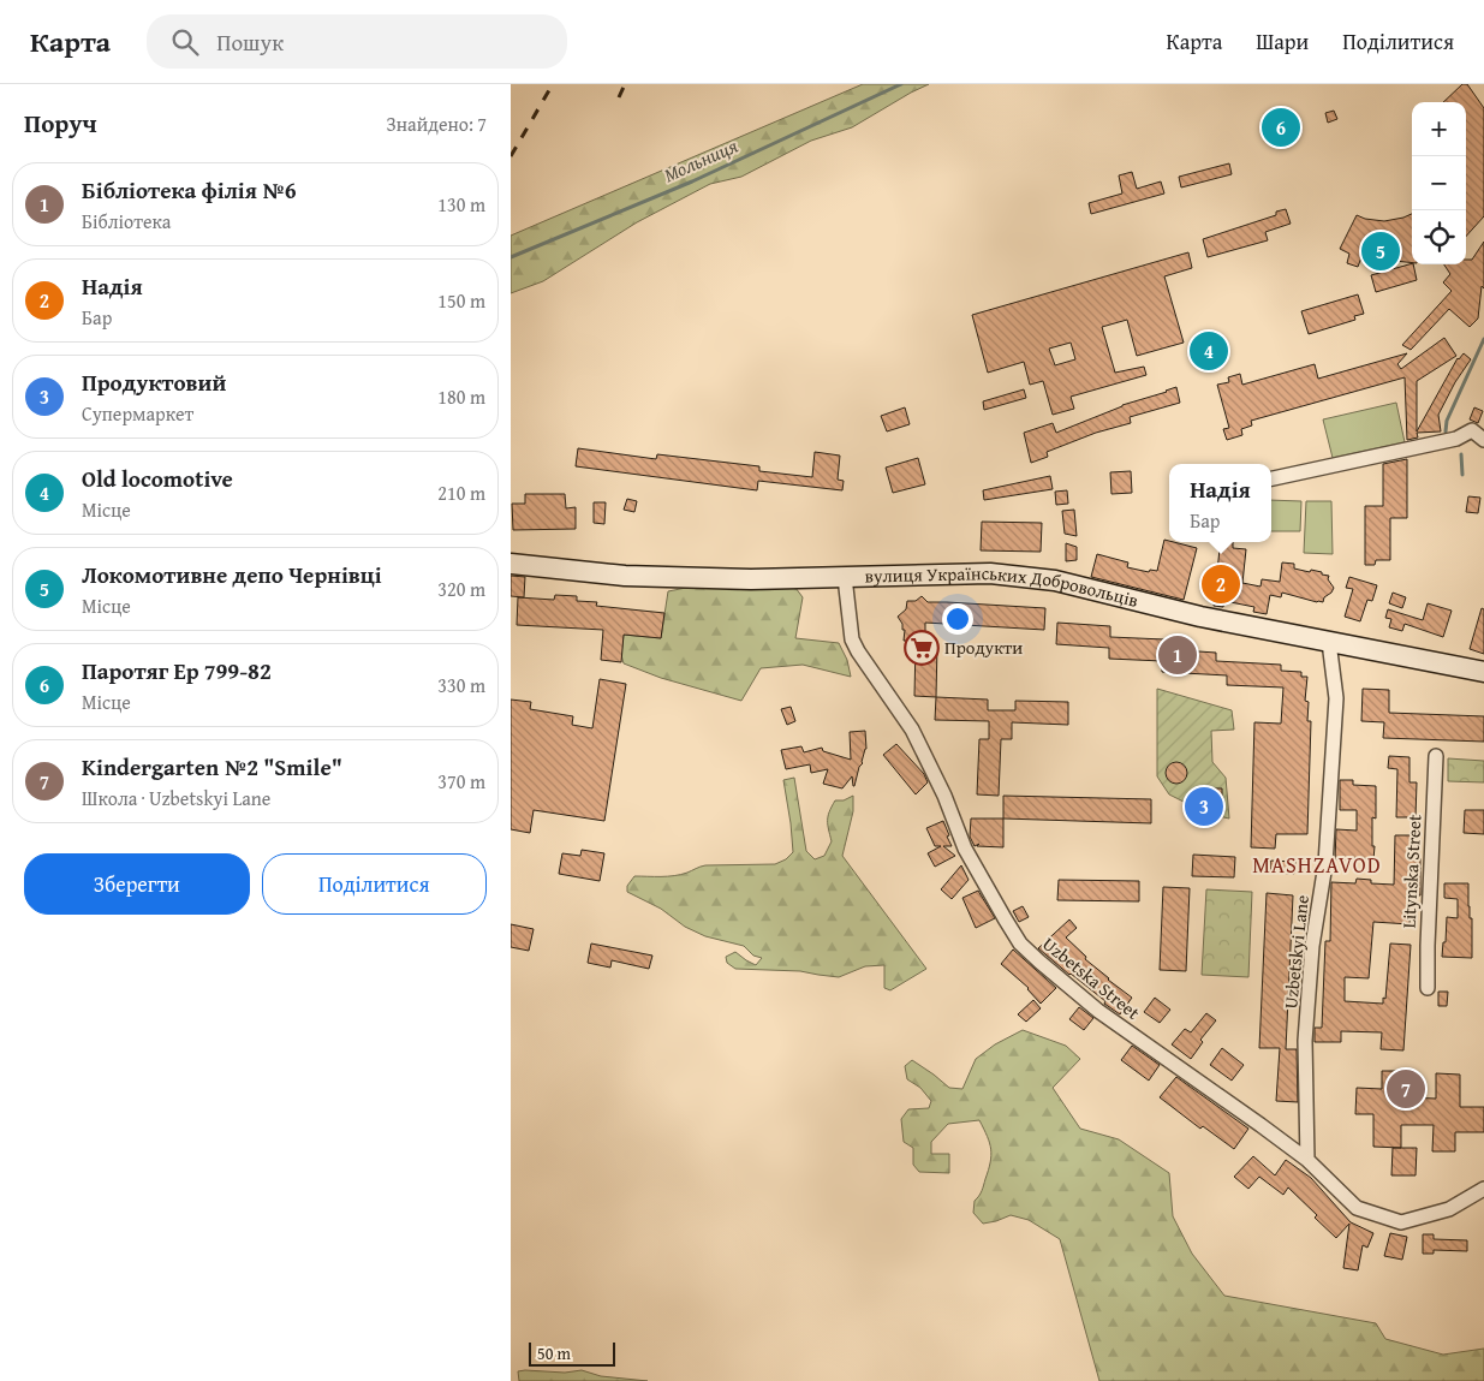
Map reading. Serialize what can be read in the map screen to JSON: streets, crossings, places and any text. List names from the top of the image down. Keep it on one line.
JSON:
{"streets":{"street":["вулиця Українських Добровольців","Litynska Street","Uzbetskyi Lane","Uzbetska Street"]},"crossings":[["вулиця Українських Добровольців","Uzbetskyi Lane"],["вулиця Українських Добровольців","Uzbetska Street"],["Uzbetskyi Lane","Uzbetska Street"]],"districts":["MASHZAVOD"],"water":["Мольниця"],"places":{"supermarket":["Продукти"]},"scale_bar":"50 m","page":{"header":"Карта","search":"Пошук","nav":["Карта","Шари","Поділитися"],"heading":["Поруч","Знайдено: 7"],"map_buttons":["+","−"],"pins":["6","5","4","2","1","3","7"],"list":[{"mark":"1","name":"Бібліотека філія №6","note":"Бібліотека","value":"130 m"},{"mark":"2","name":"Надія","note":"Бар","value":"150 m"},{"mark":"3","name":"Продуктовий","note":"Супермаркет","value":"180 m"},{"mark":"4","name":"Old locomotive","note":"Місце","value":"210 m"},{"mark":"5","name":"Локомотивне депо Чернівці","note":"Місце","value":"320 m"},{"mark":"6","name":"Паротяг Ер 799-82","note":"Місце","value":"330 m"},{"mark":"7","name":"Kindergarten №2 \"Smile\"","note":"Школа · Uzbetskyi Lane","value":"370 m"}],"popup":["Надія","Бар"],"buttons":["Зберегти","Поділитися"],"scale":"50 m"}}
